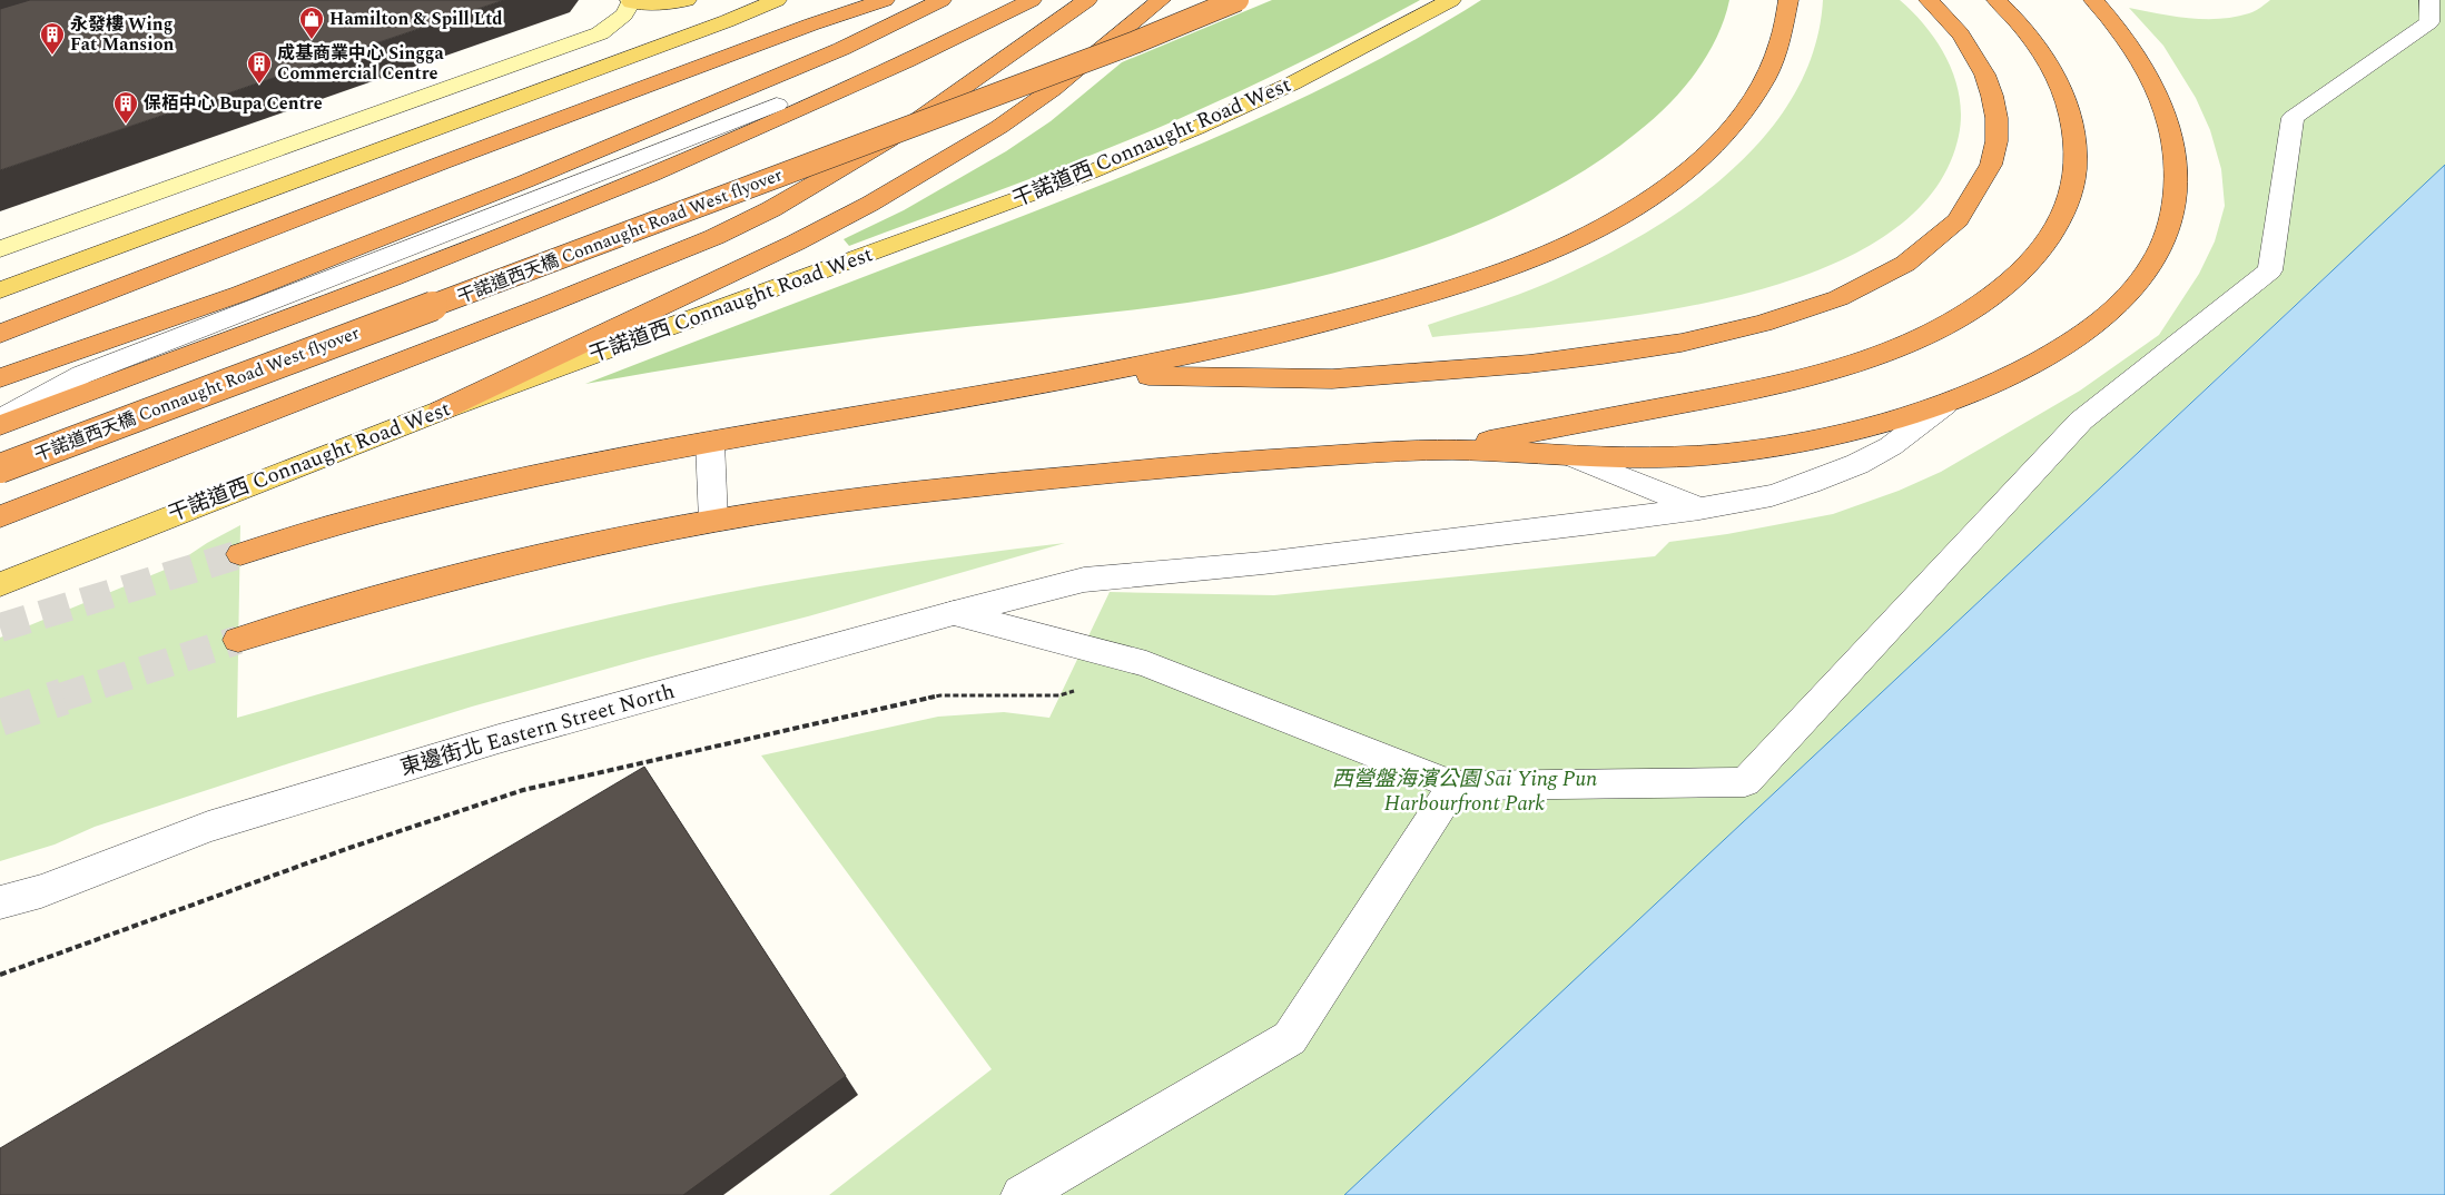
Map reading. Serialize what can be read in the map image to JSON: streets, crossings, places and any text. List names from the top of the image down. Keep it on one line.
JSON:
{"streets":{"highway":["干諾道西天橋 Connaught Road West flyover"],"main road":["干諾道西 Connaught Road West"],"street":["東邊街北 Eastern Street North"]},"parks":["西營盤海濱公園 Sai Ying Pun Harbourfront Park"],"places":{"shop":["Hamilton & Spill Ltd"],"building":["永發樓 Wing Fat Mansion","成基商業中心 Singga Commercial Centre","保栢中心 Bupa Centre"]}}
